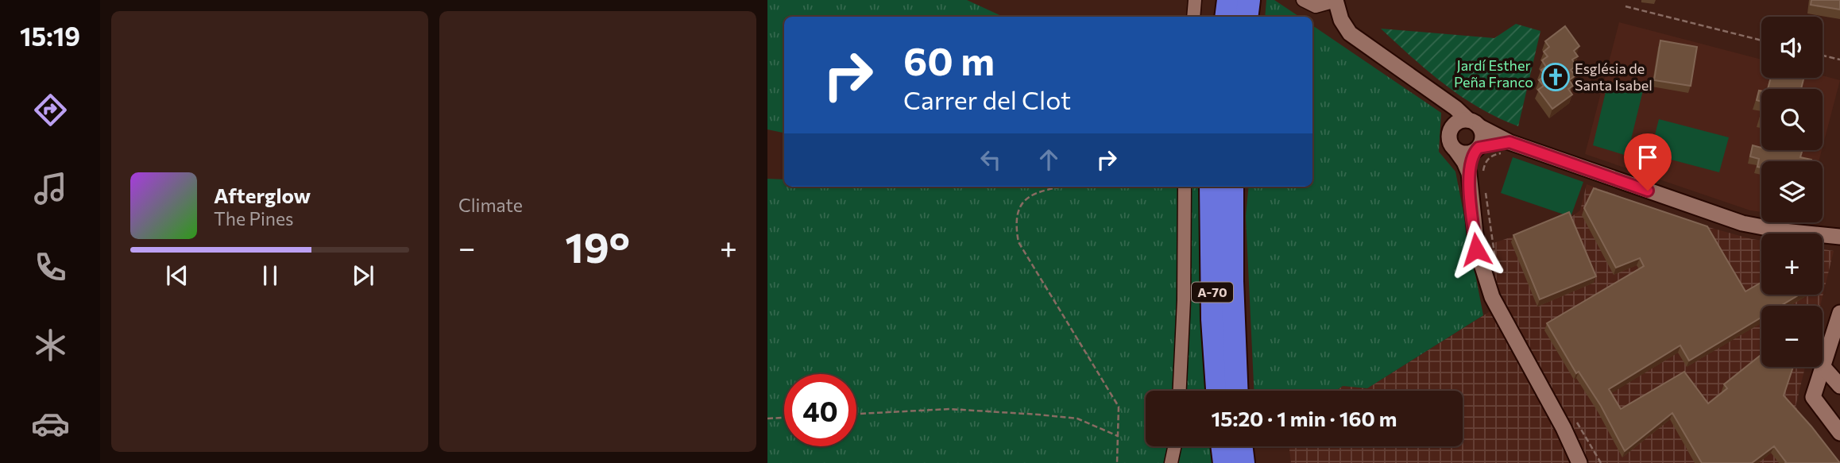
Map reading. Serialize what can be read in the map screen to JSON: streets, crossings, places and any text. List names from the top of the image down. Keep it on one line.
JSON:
{"streets":{"highway":["A-70"]},"parks":["Jardí Esther Peña Franco"],"places":{"church":["Església de Santa Isabel"]},"page":{"tabs":"15:19","tile":"Climate","map_buttons":["+","−"],"turn":["60 m","Carrer del Clot"],"song":["Afterglow","The Pines"],"heat":["−","19°","+"],"limit":"40","trip":"15:20 · 1 min · 160 m"}}
